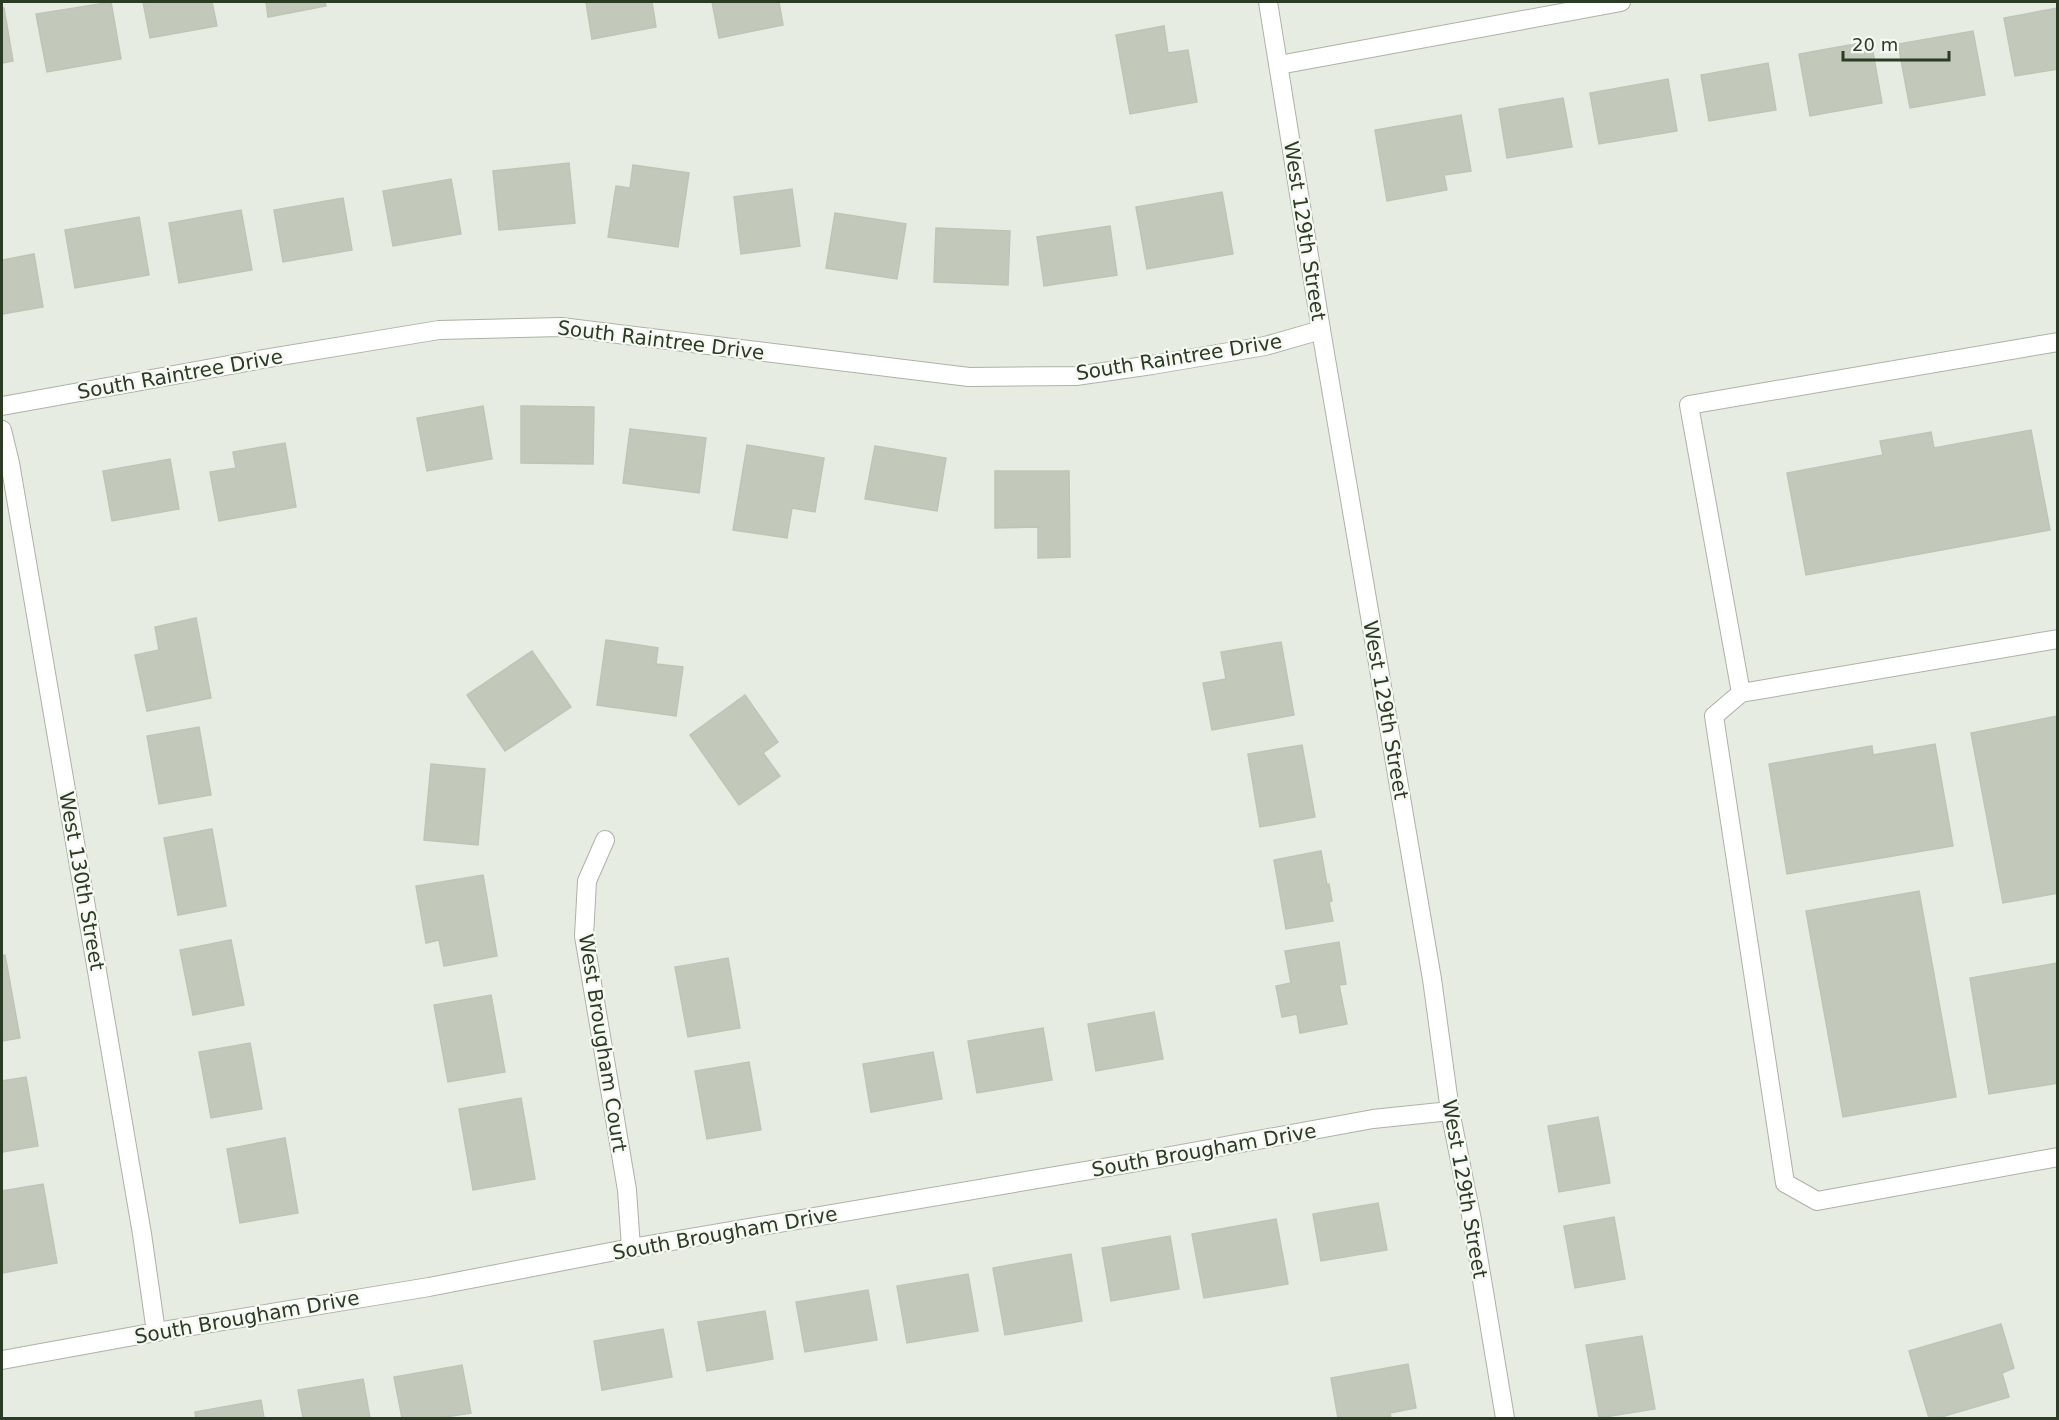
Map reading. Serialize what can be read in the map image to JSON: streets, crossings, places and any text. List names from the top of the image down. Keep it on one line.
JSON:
{"streets":{"street":["West 129th Street","South Raintree Drive","West 130th Street","West Brougham Court","South Brougham Drive"]},"crossings":[["West 129th Street","South Raintree Drive"],["West 129th Street","South Brougham Drive"],["West 130th Street","South Brougham Drive"],["West Brougham Court","South Brougham Drive"]],"scale_bar":"20 m"}
